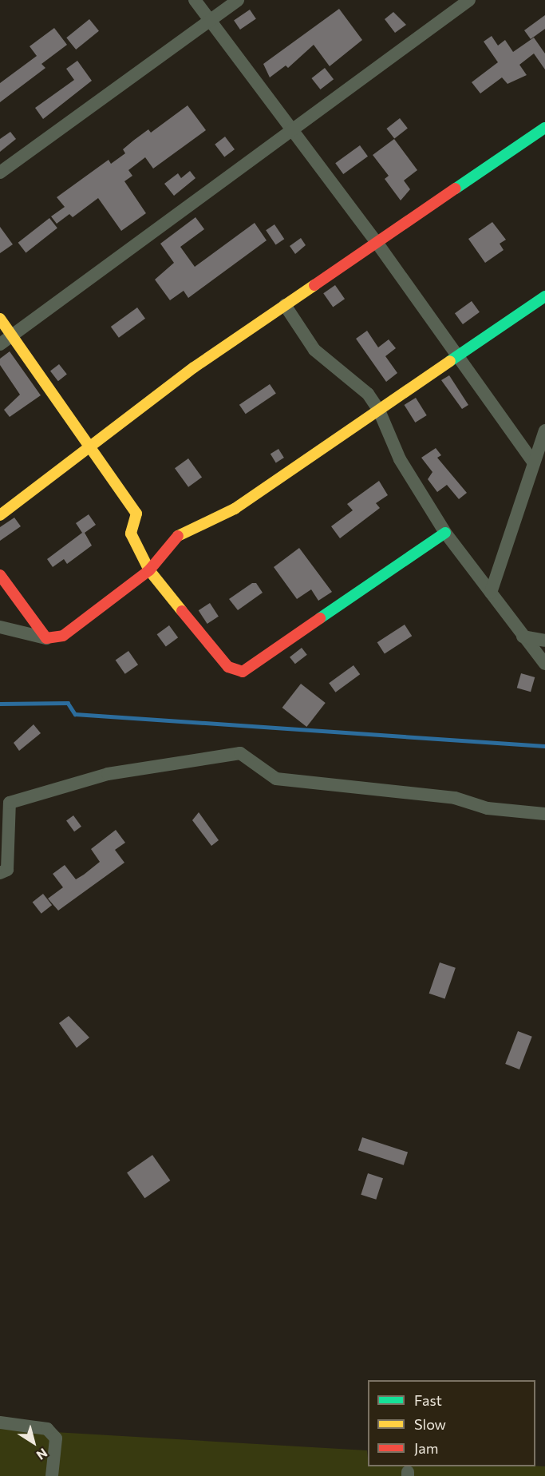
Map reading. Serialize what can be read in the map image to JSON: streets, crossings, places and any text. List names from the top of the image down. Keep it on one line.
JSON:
{"legend":["Fast","Slow","Jam"],"north":"bottom right"}
